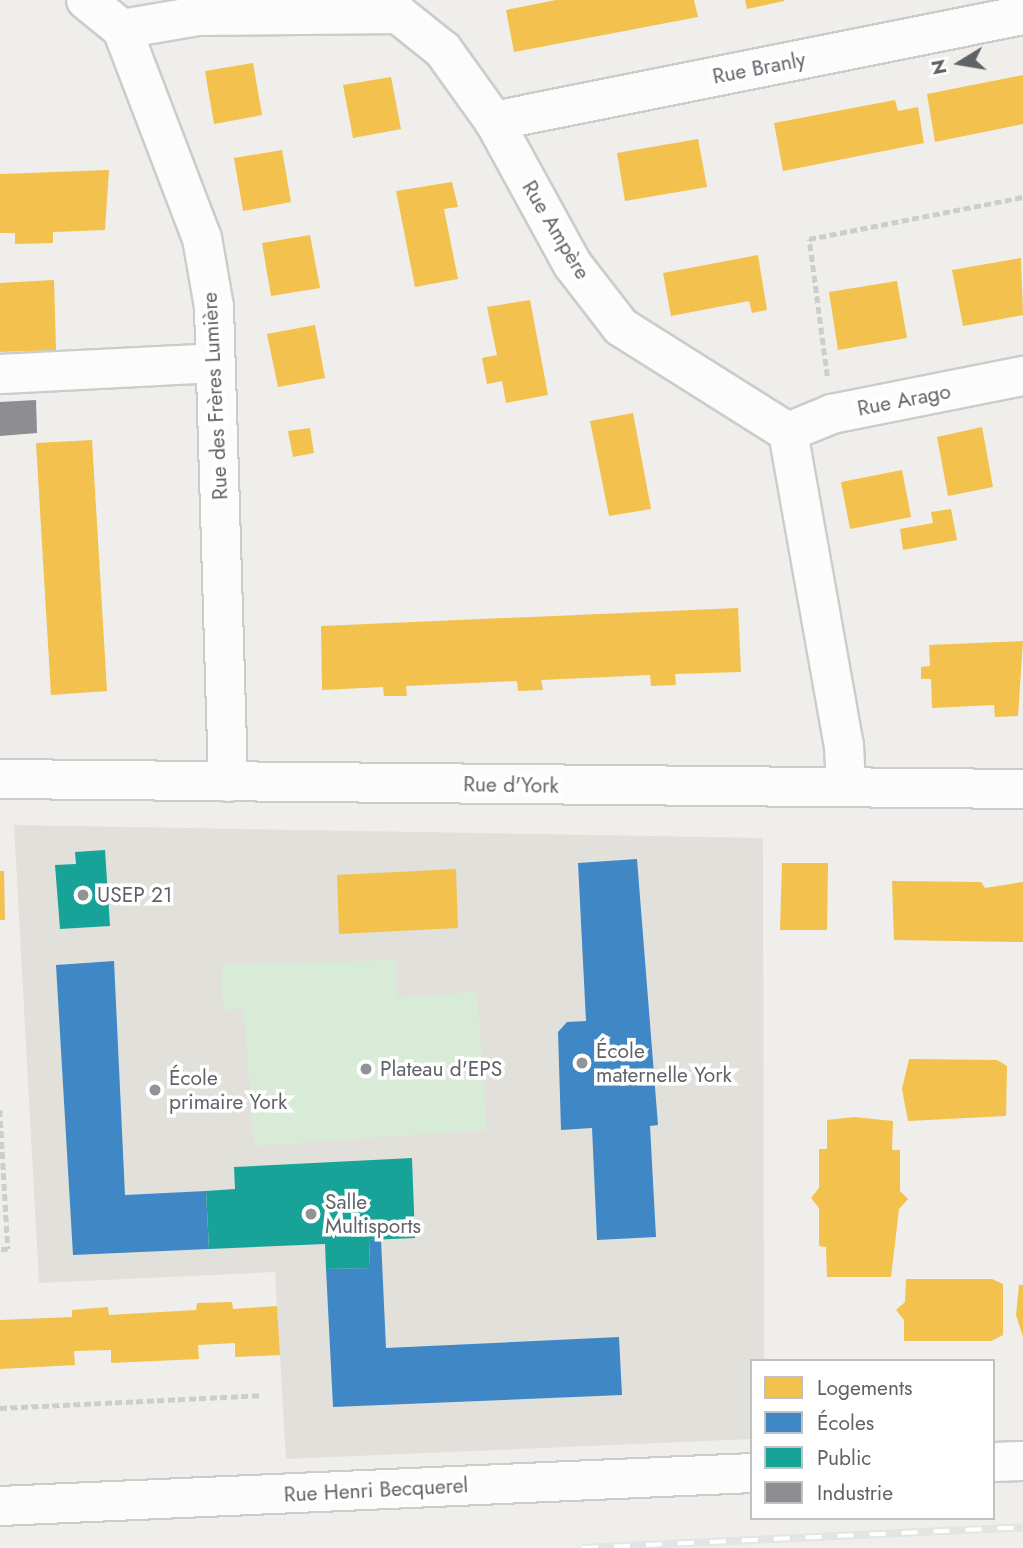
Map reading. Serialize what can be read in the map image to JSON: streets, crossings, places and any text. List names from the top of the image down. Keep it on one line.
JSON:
{"streets":{"street":["Rue Branly","Rue Ampère","Rue des Frères Lumière","Rue Arago","Rue d'York","Rue Henri Becquerel"]},"crossings":[["Rue Branly","Rue Ampère"],["Rue Ampère","Rue des Frères Lumière"],["Rue Ampère","Rue Arago"],["Rue des Frères Lumière","Rue d'York"]],"places":["USEP 21","École maternelle York","Plateau d'EPS","École primaire York","Salle Multisports"],"legend":["Logements","Écoles","Public","Industrie"],"north":"left"}
